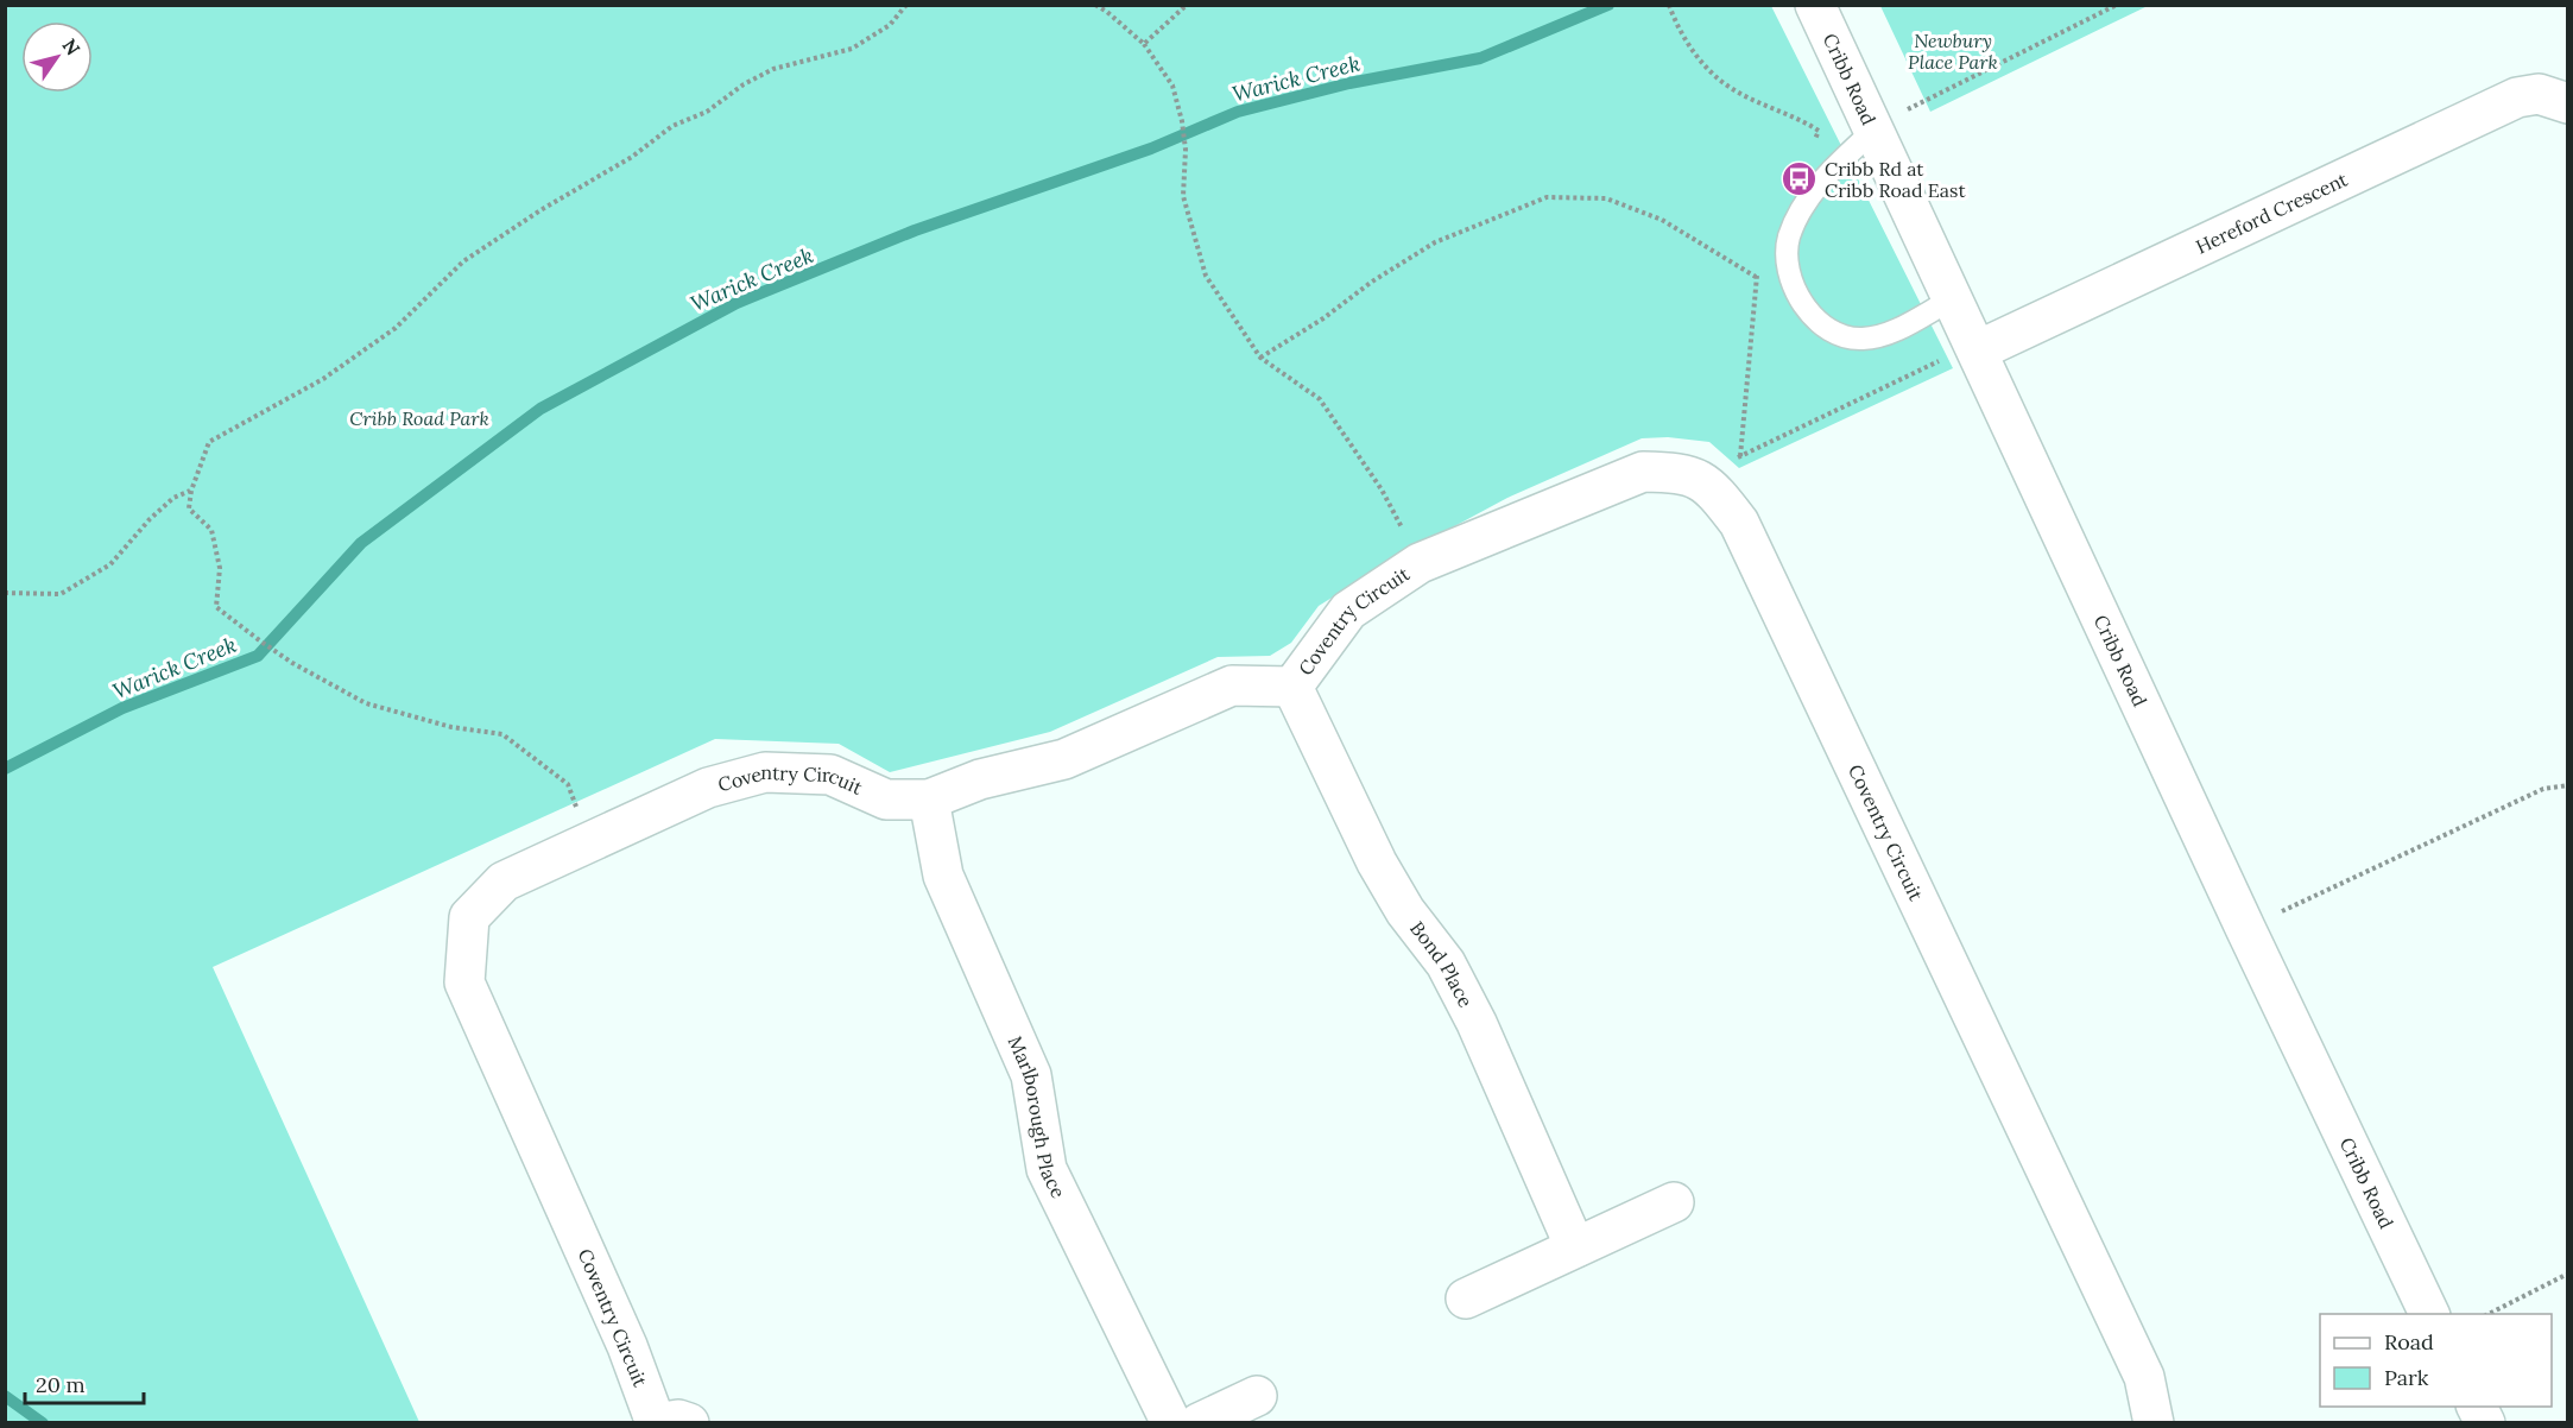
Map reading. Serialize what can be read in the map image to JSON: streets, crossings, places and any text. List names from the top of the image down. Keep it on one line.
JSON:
{"streets":{"street":["Cribb Road","Hereford Crescent","Coventry Circuit","Bond Place","Marlborough Place"]},"crossings":[["Cribb Road","Hereford Crescent"],["Coventry Circuit","Bond Place"],["Coventry Circuit","Marlborough Place"]],"water":["Warick Creek"],"parks":["Newbury Place Park","Cribb Road Park"],"places":{"bus stop":["Cribb Rd at Cribb Road East"]},"legend":["Road","Park"],"scale_bar":"20 m","north":"top right"}
